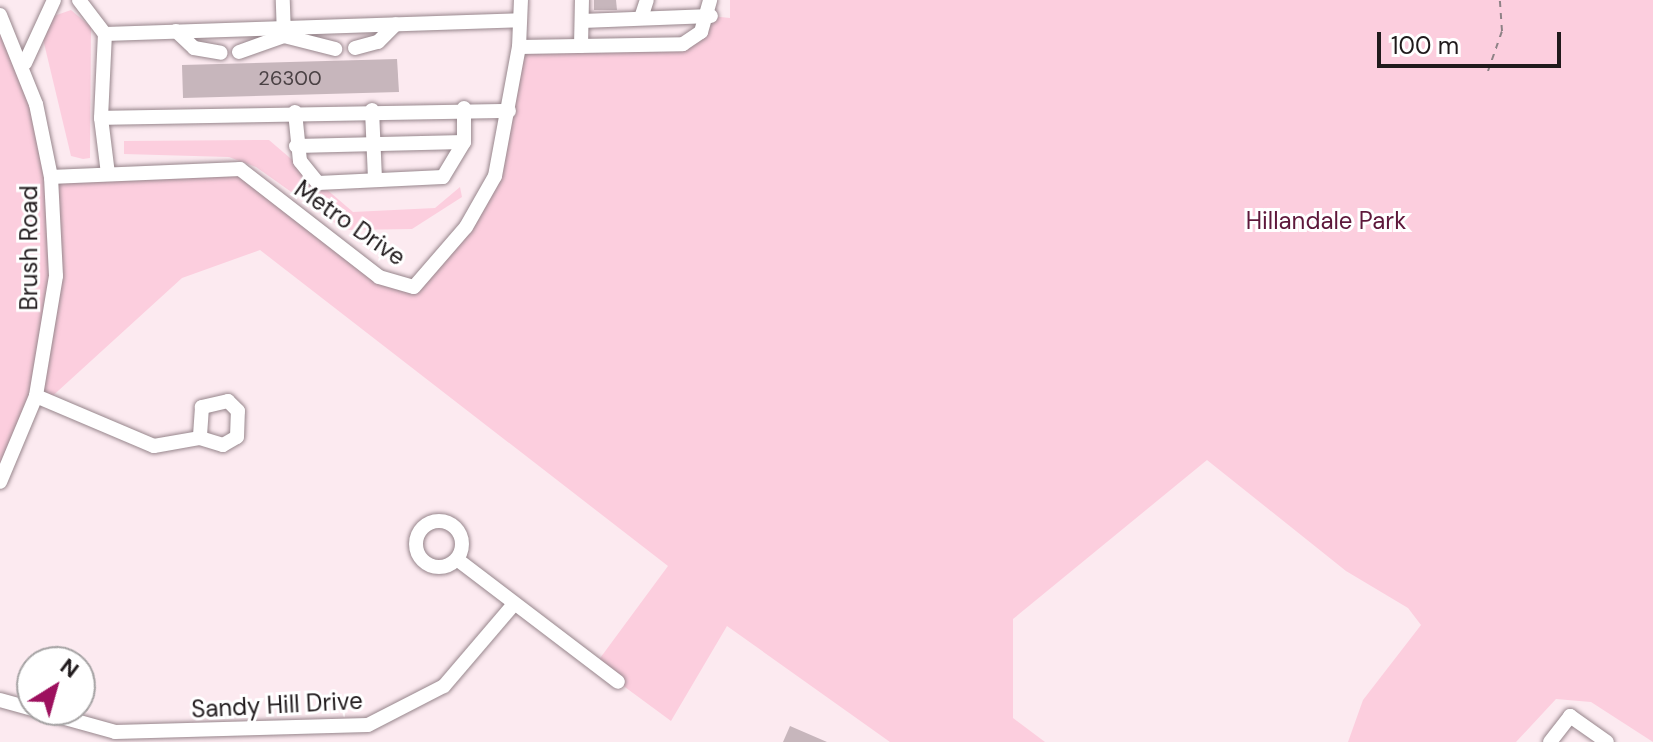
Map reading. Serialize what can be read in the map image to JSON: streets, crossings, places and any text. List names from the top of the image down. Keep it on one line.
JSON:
{"streets":{"street":["Metro Drive","Brush Road","Sandy Hill Drive"]},"crossings":[["Metro Drive","Brush Road"]],"parks":["Hillandale Park"],"house_numbers":["26300"],"scale_bar":"100 m","north":"top right"}
